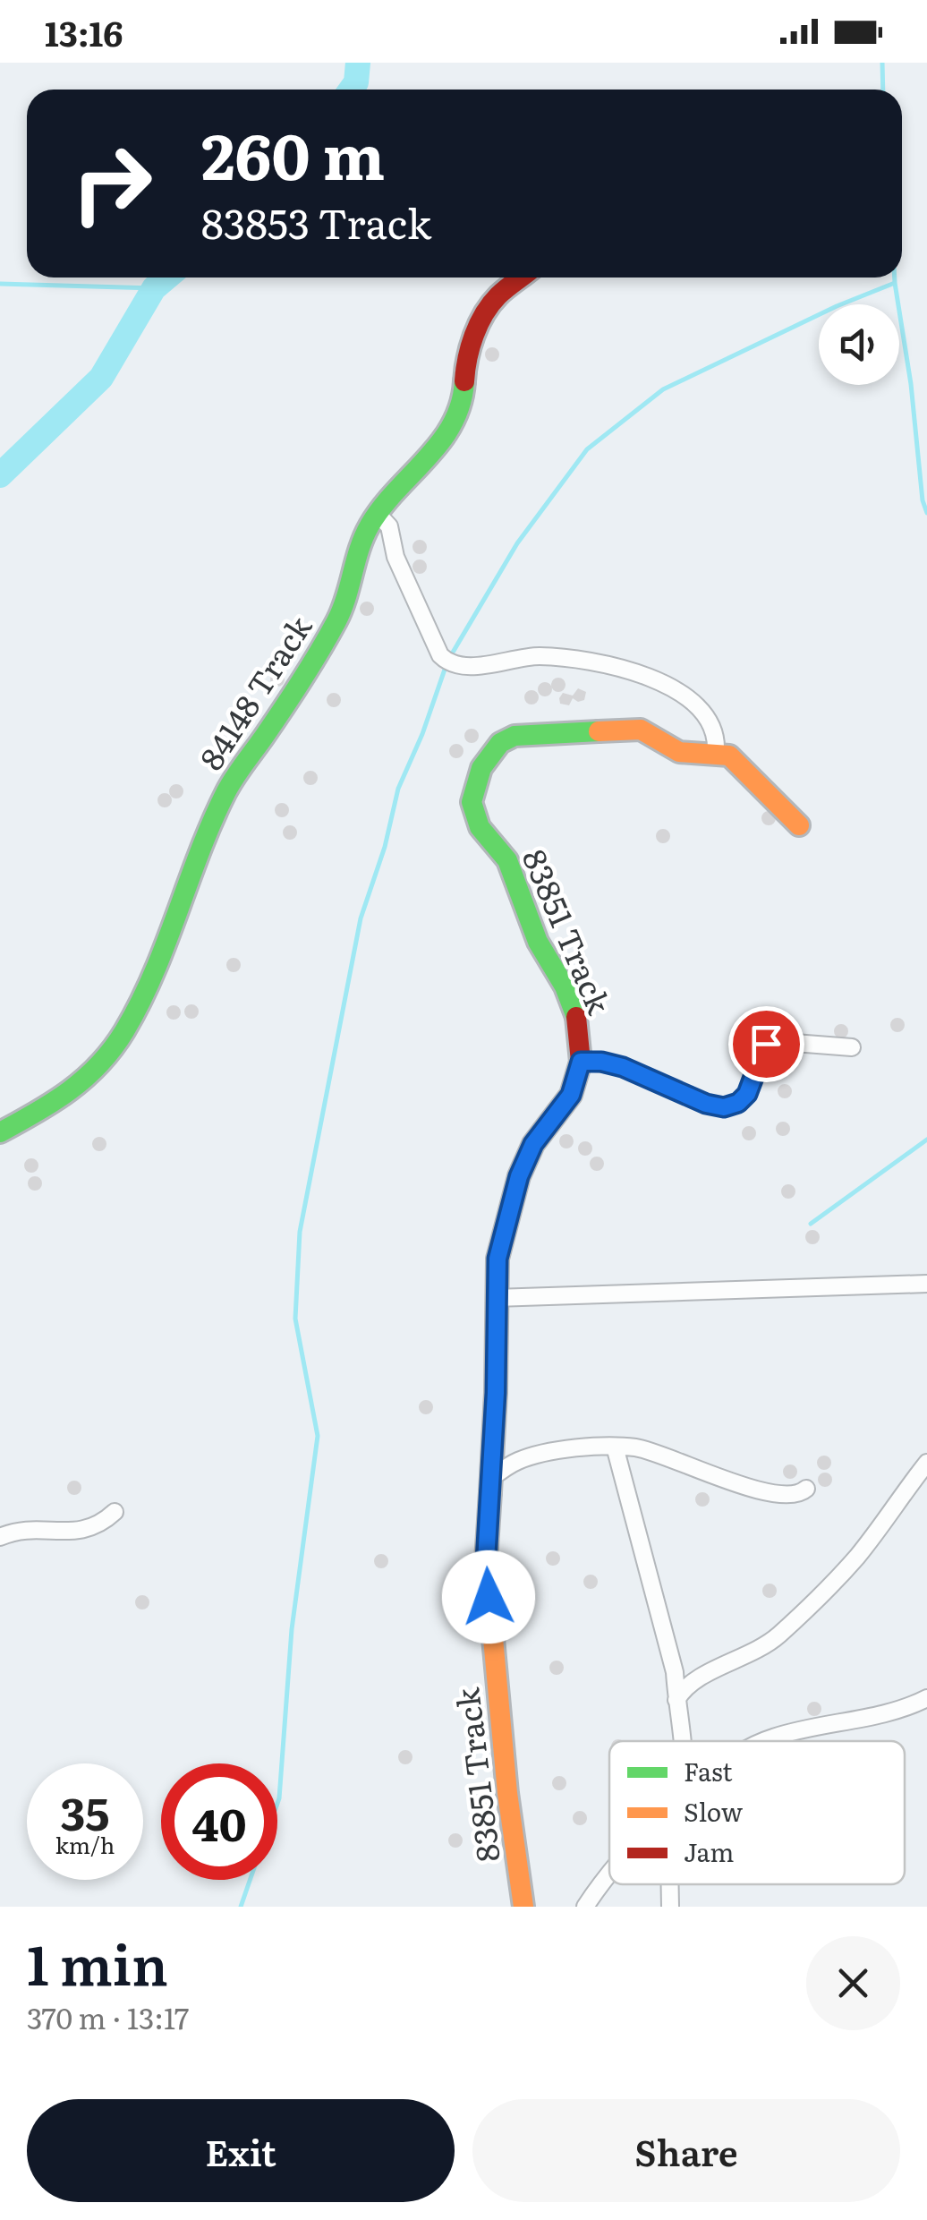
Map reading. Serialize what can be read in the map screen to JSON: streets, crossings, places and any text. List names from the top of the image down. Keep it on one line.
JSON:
{"streets":{"street":["84148 Track","83851 Track"]},"legend":["Fast","Slow","Jam"],"page":{"status":"13:16","turn":["260 m","83853 Track"],"speed":"35 km/h","limit":"40","heading":["1 min","370 m · 13:17"],"buttons":["Exit","Share"]}}
